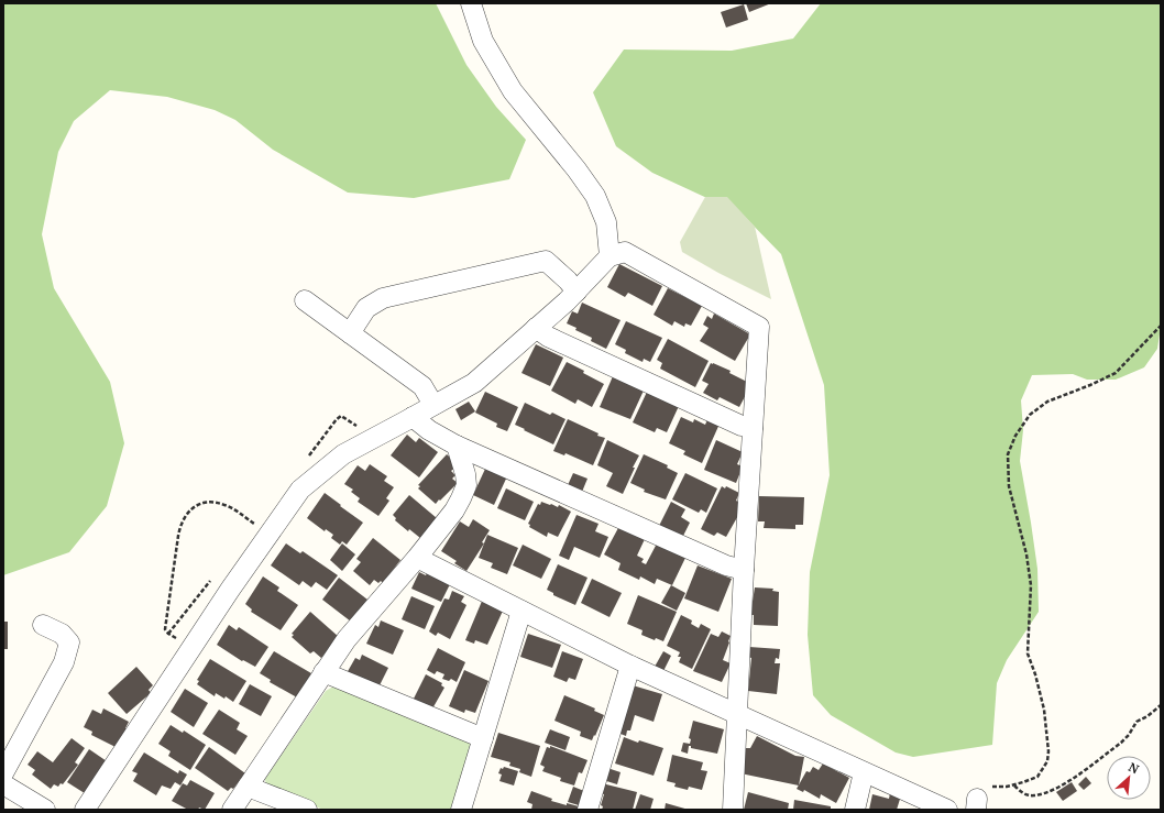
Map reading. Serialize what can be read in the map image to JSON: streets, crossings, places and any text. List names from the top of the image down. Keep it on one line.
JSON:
{"north":"top right"}
